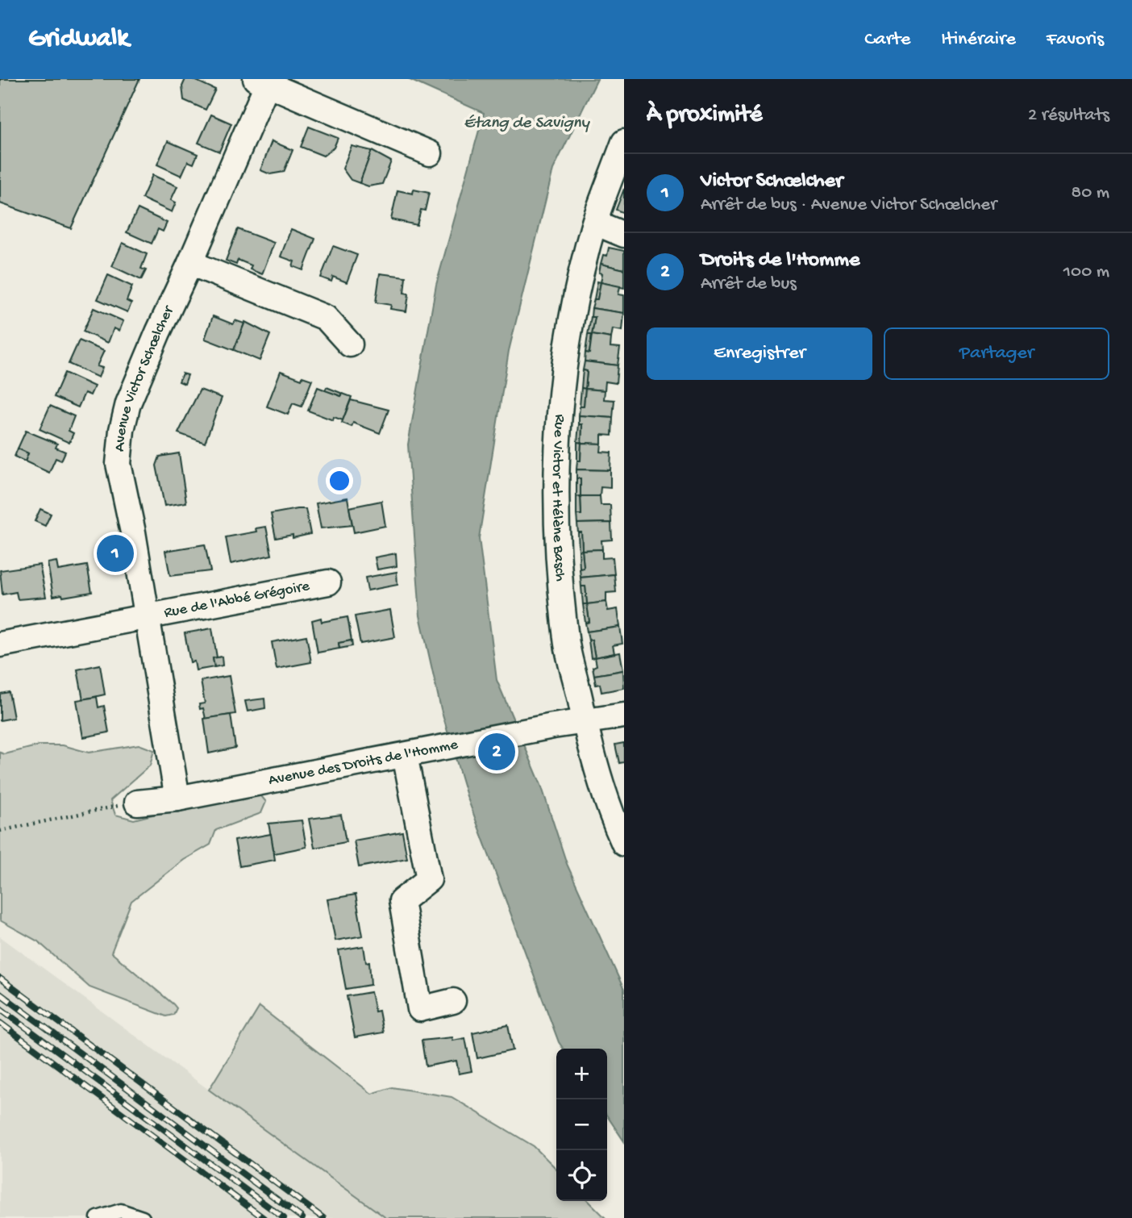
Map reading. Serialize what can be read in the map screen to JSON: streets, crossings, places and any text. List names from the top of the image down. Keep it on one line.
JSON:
{"streets":{"street":["Avenue Victor Schœlcher","Rue Victor et Hélène Basch","Rue de l'Abbé Grégoire","Avenue des Droits de l'Homme"]},"crossings":[["Avenue Victor Schœlcher","Rue de l'Abbé Grégoire"],["Avenue Victor Schœlcher","Avenue des Droits de l'Homme"],["Rue Victor et Hélène Basch","Avenue des Droits de l'Homme"]],"water":["Étang de Savigny"],"page":{"header":"Gridwalk","nav":["Carte","Itinéraire","Favoris"],"heading":["À proximité","2 résultats"],"list":[{"mark":"1","name":"Victor Schœlcher","note":"Arrêt de bus · Avenue Victor Schœlcher","value":"80 m"},{"mark":"2","name":"Droits de l'Homme","note":"Arrêt de bus","value":"100 m"}],"buttons":["Enregistrer","Partager"],"pins":["1","2"],"map_buttons":["+","−"]}}
